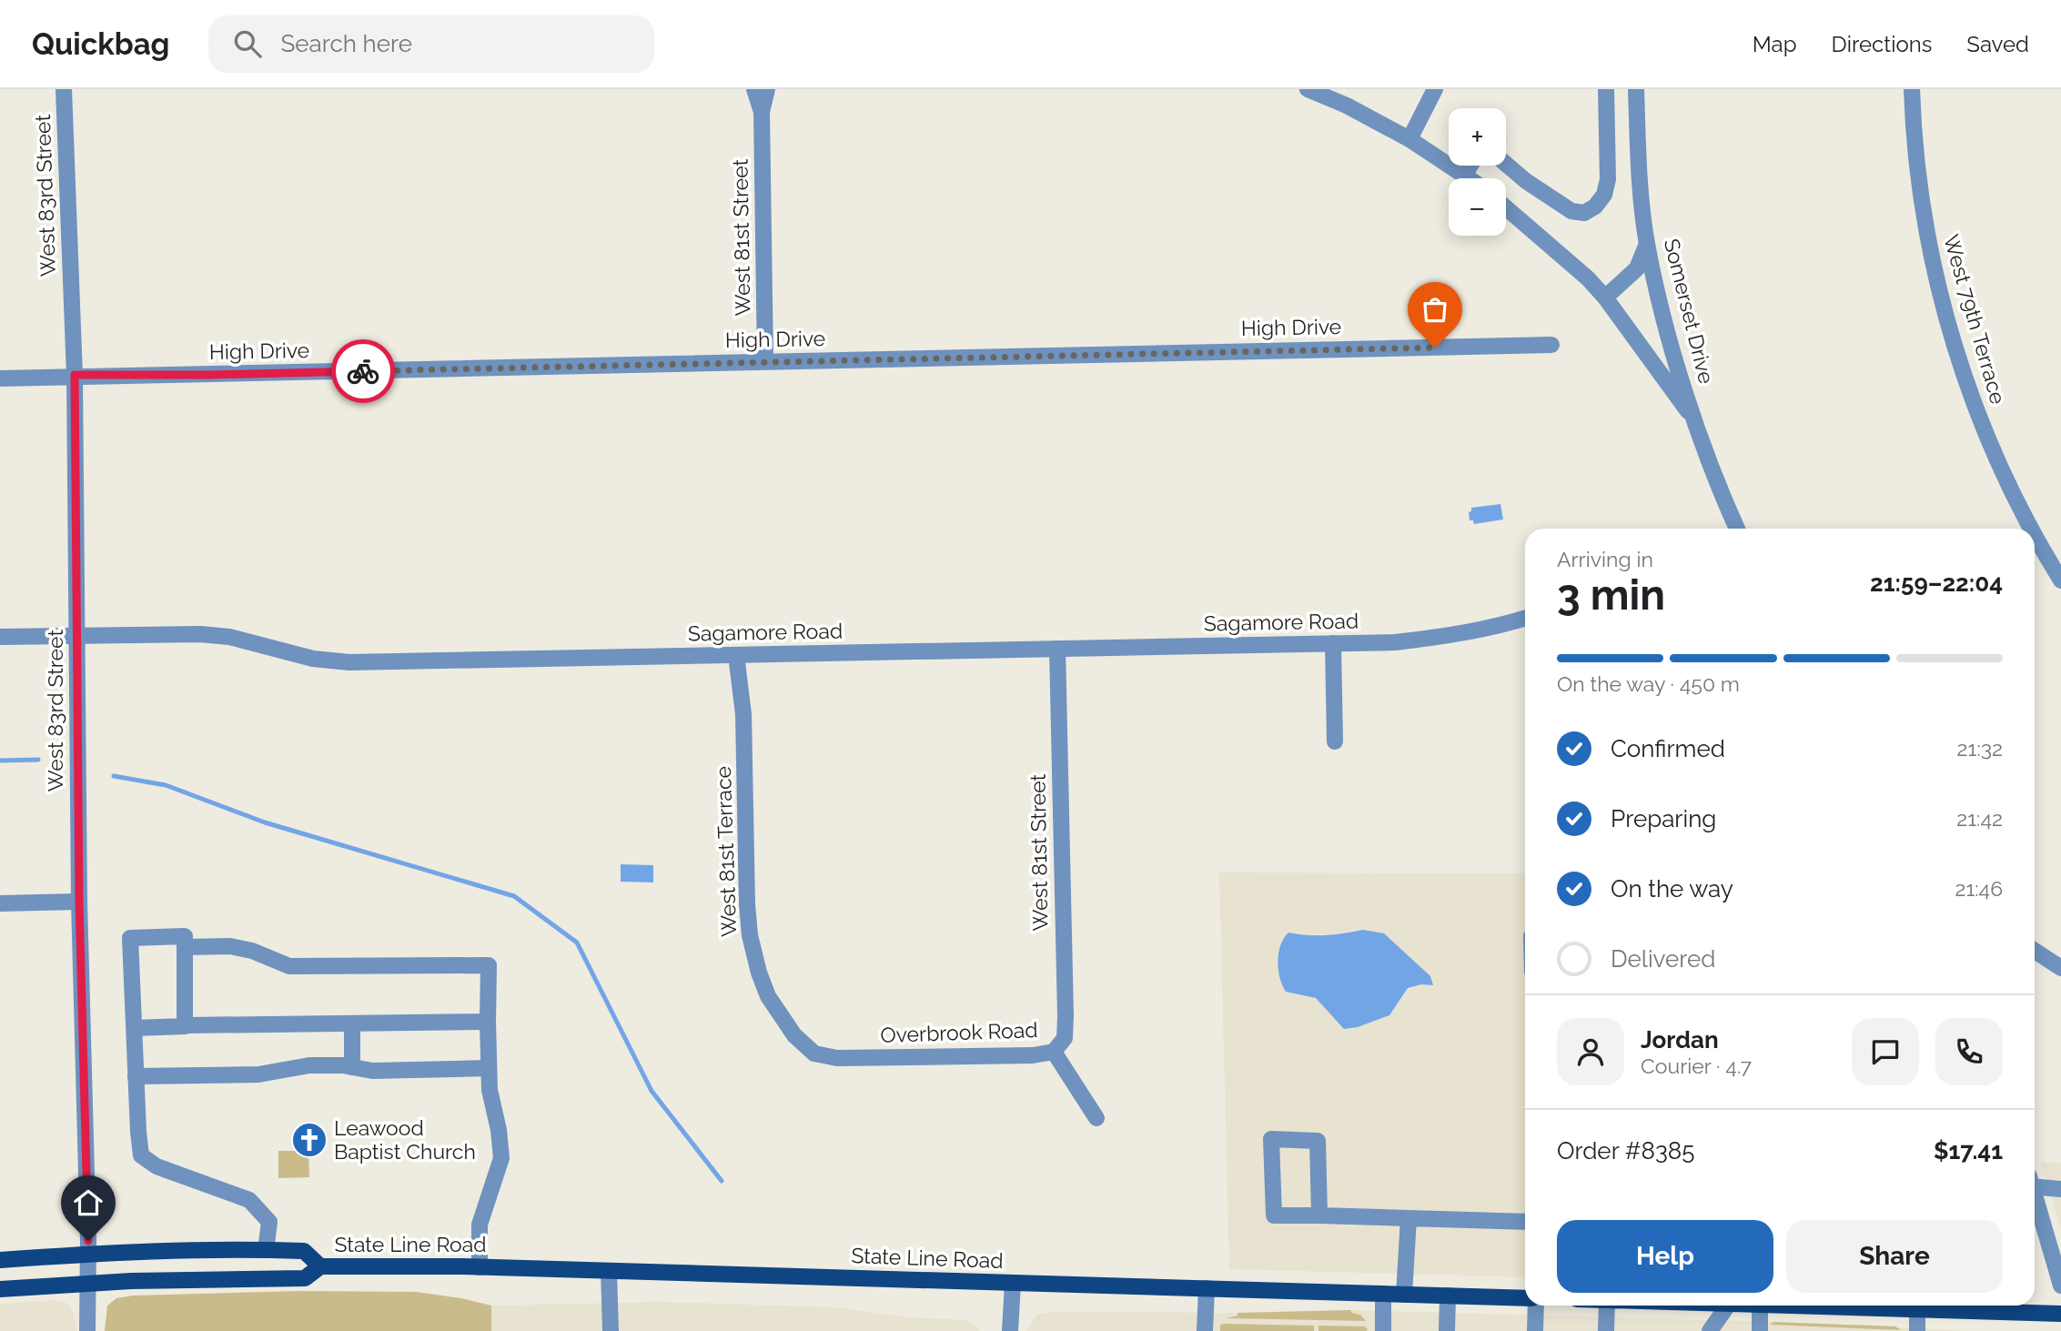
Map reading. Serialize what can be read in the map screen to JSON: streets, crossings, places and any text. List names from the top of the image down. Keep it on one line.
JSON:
{"streets":{"main road":["State Line Road"],"street":["West 83rd Street","West 81st Street","Somerset Drive","West 79th Terrace","High Drive","Sagamore Road","West 81st Terrace","Overbrook Road"]},"crossings":[["West 83rd Street","High Drive"],["West 83rd Street","Sagamore Road"],["West 83rd Street","State Line Road"],["West 81st Street","High Drive"],["West 81st Street","Sagamore Road"],["West 81st Street","Overbrook Road"],["Sagamore Road","West 81st Terrace"],["West 81st Terrace","Overbrook Road"]],"places":{"church":["Leawood Baptist Church"]},"page":{"header":"Quickbag","search":"Search here","nav":["Map","Directions","Saved"],"map_buttons":["+","−"],"heading":["3 min","Arriving in","21:59–22:04"],"panel":["Jordan","Courier · 4.7","Order #8385","$17.41"],"bar":"On the way · 450 m","list":[["Confirmed","21:32"],["Preparing","21:42"],["On the way","21:46"],"Delivered"],"buttons":["Help","Share"]}}
